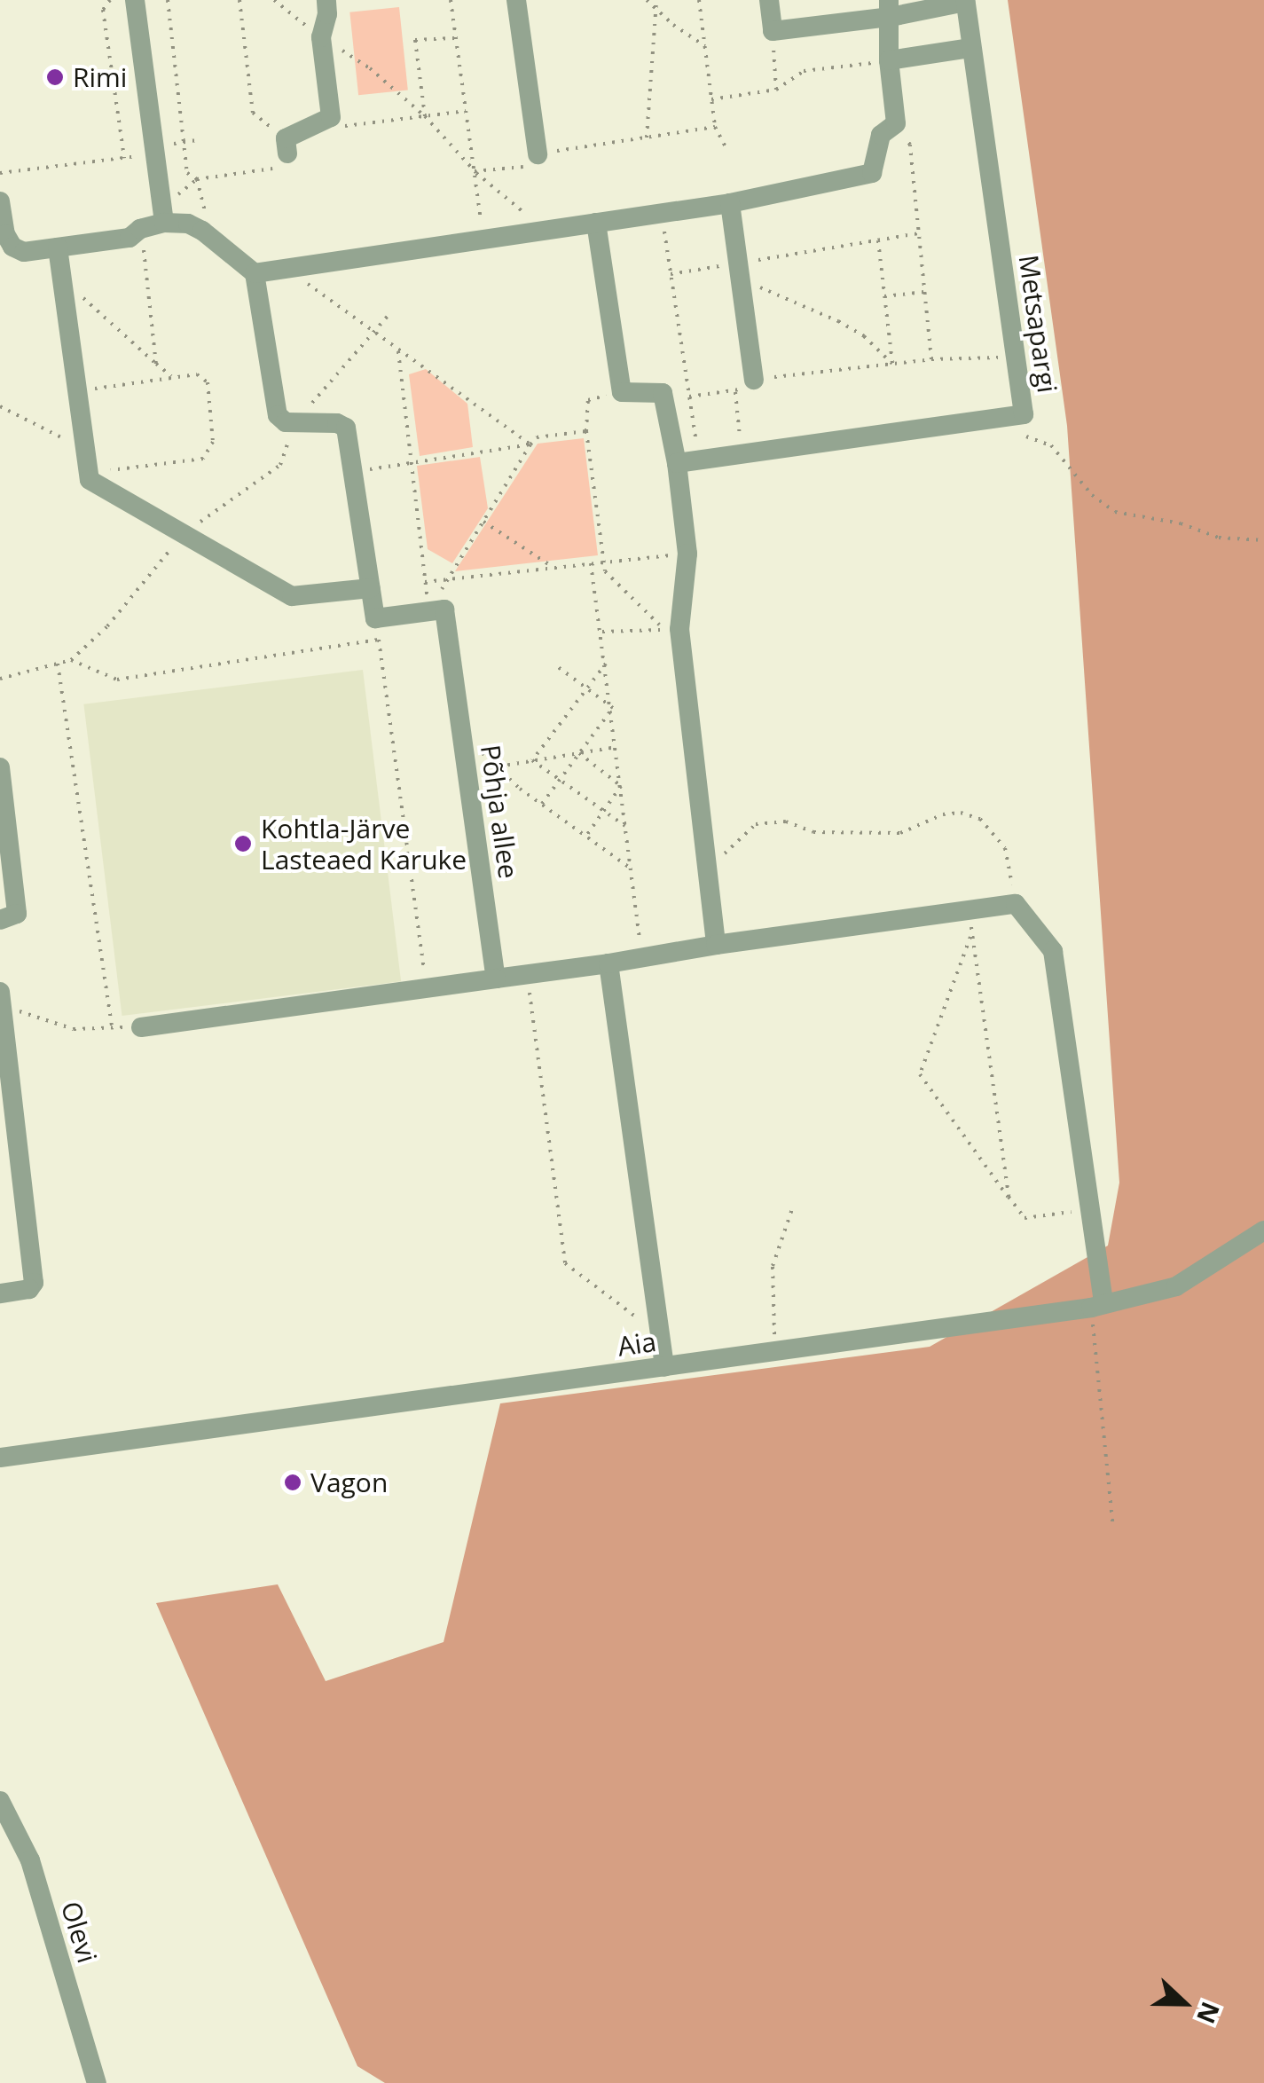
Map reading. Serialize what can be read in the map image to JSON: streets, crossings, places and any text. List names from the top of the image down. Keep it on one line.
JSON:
{"streets":{"street":["Metsapargi","Põhja allee","Aia","Olevi"]},"places":["Rimi","Kohtla-Järve Lasteaed Karuke","Vagon"],"north":"right"}
